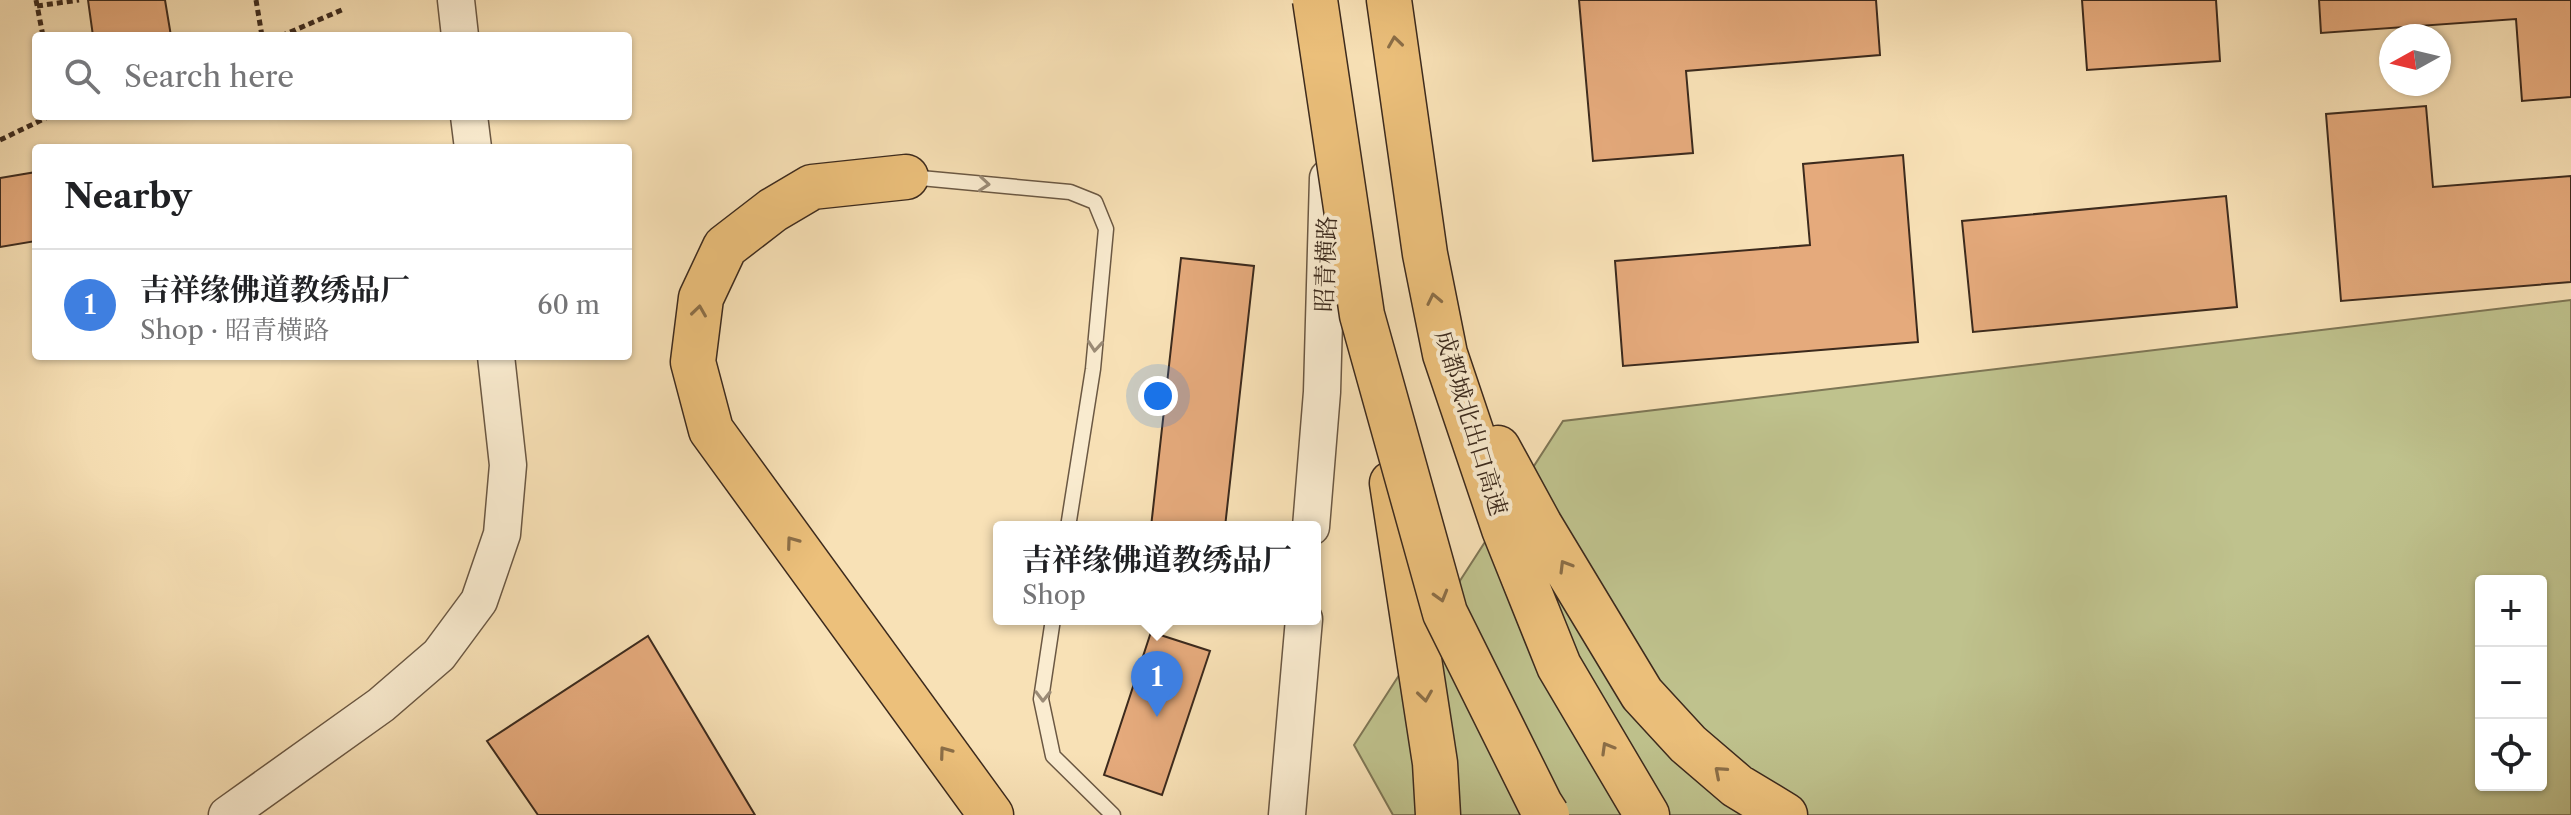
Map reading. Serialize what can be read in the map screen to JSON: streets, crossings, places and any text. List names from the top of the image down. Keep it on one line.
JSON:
{"streets":{"highway":["成都城北出口高速"],"street":["昭青横路"]},"north":"left","page":{"search":"Search here","heading":"Nearby","list":[{"mark":"1","name":"吉祥缘佛道教绣品厂","note":"Shop · 昭青横路","value":"60 m"}],"popup":["吉祥缘佛道教绣品厂","Shop"],"map_buttons":["+","−"],"pins":"1"}}
